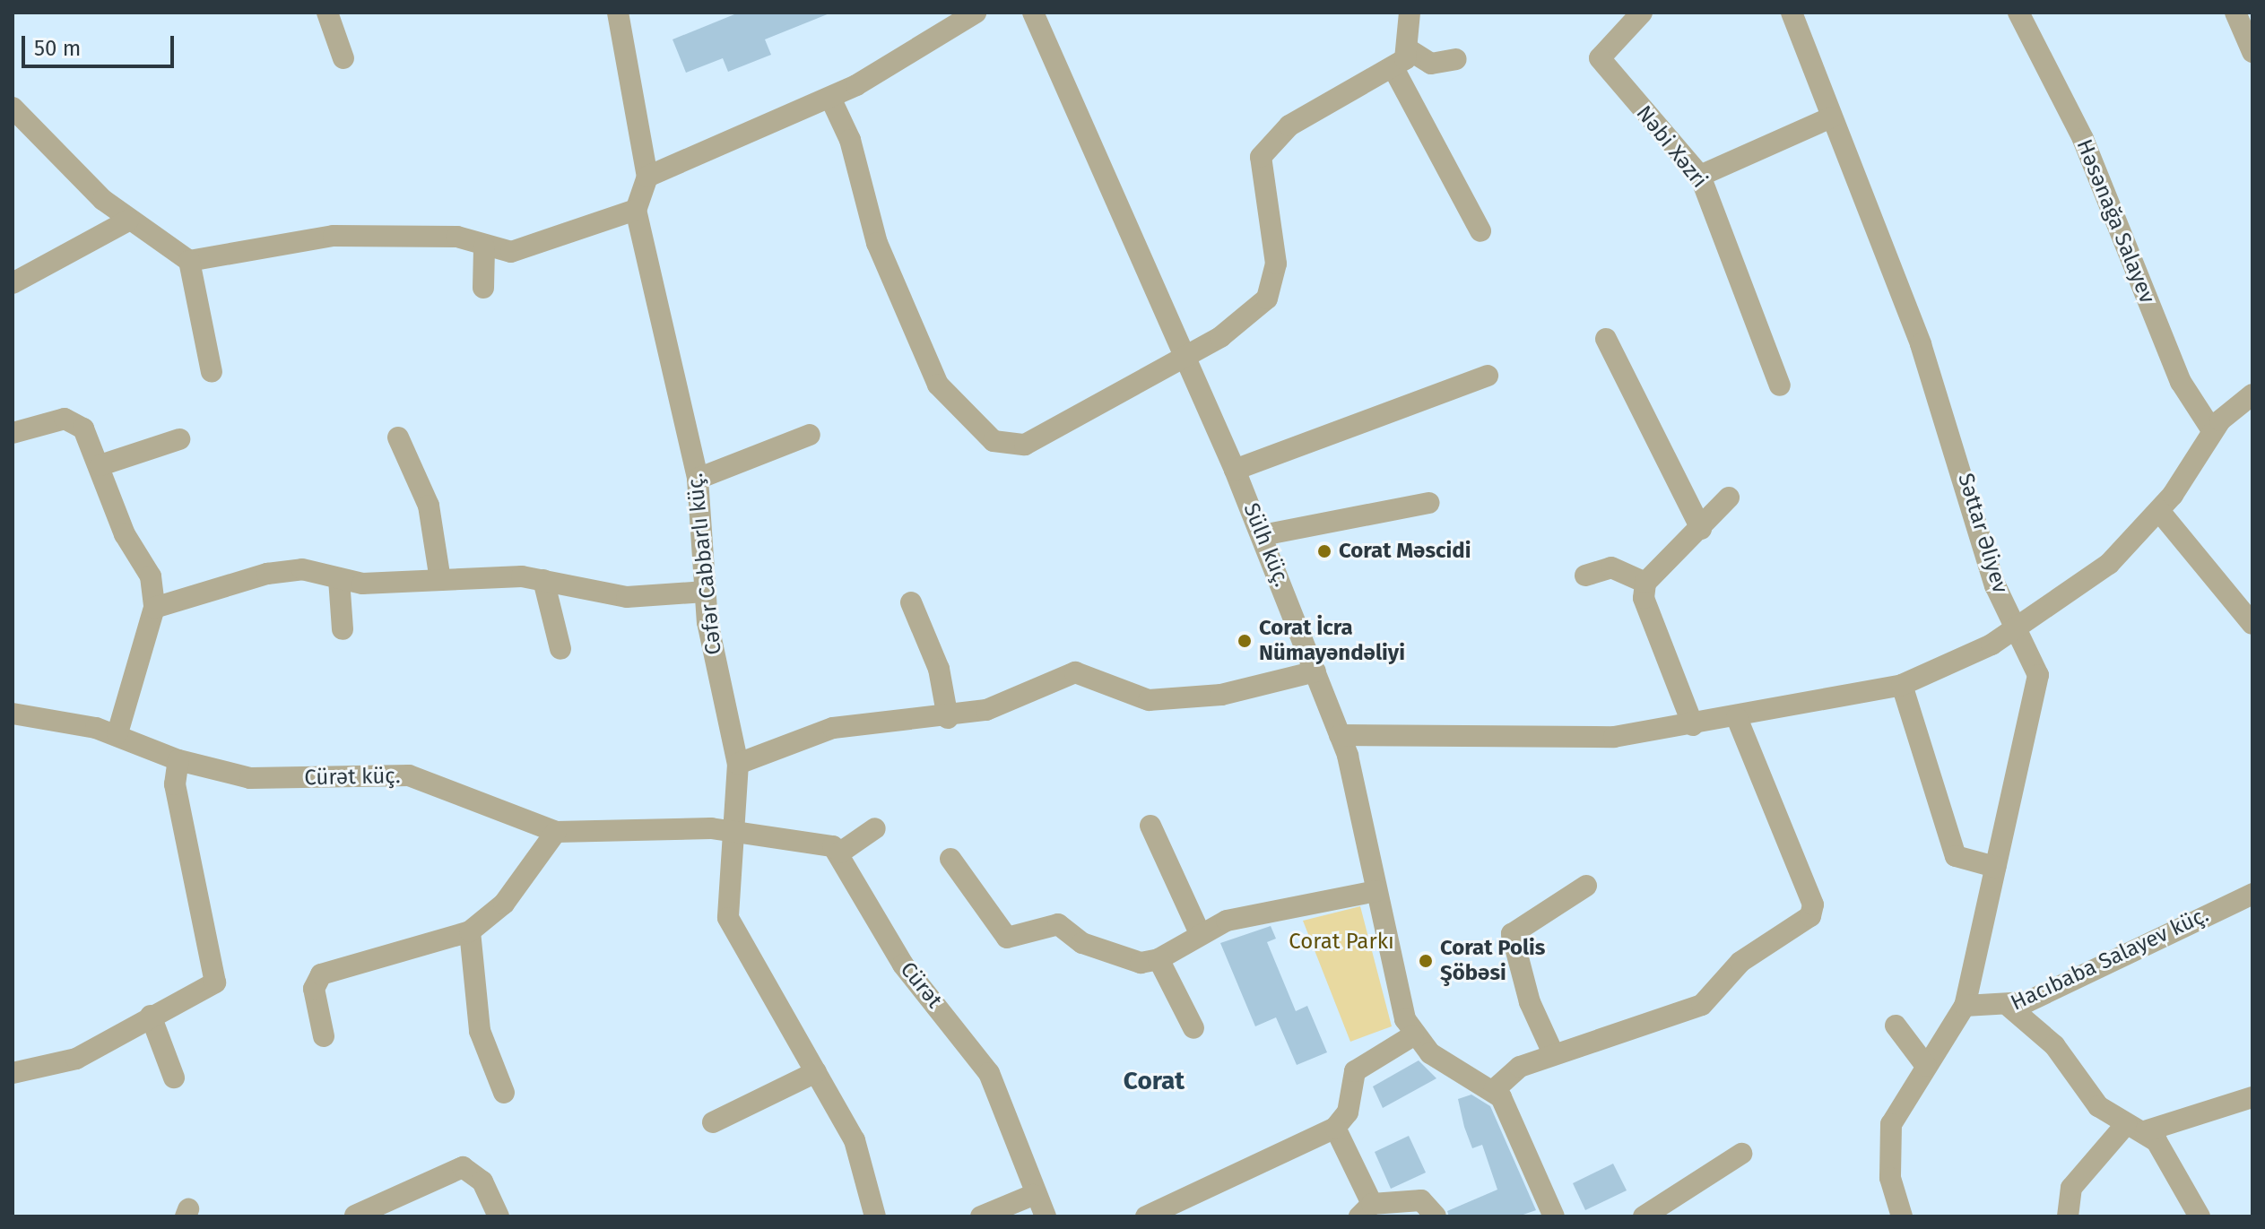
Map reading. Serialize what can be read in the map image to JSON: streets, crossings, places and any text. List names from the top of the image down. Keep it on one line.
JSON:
{"streets":{"street":["Nəbi Xəzri","Həsənağa Salayev","Səttar Əliyev","Sülh küç.","Cəfər Cabbarlı küç.","Cürət küç.","Hacıbaba Salayev küç.","Cürət"]},"crossings":[["Səttar Əliyev","Hacıbaba Salayev küç."],["Cəfər Cabbarlı küç.","Cürət küç."]],"districts":["Corat"],"parks":["Corat Parkı"],"places":["Corat Məscidi","Corat İcra Nümayəndəliyi","Corat Polis Şöbəsi"],"scale_bar":"50 m"}
